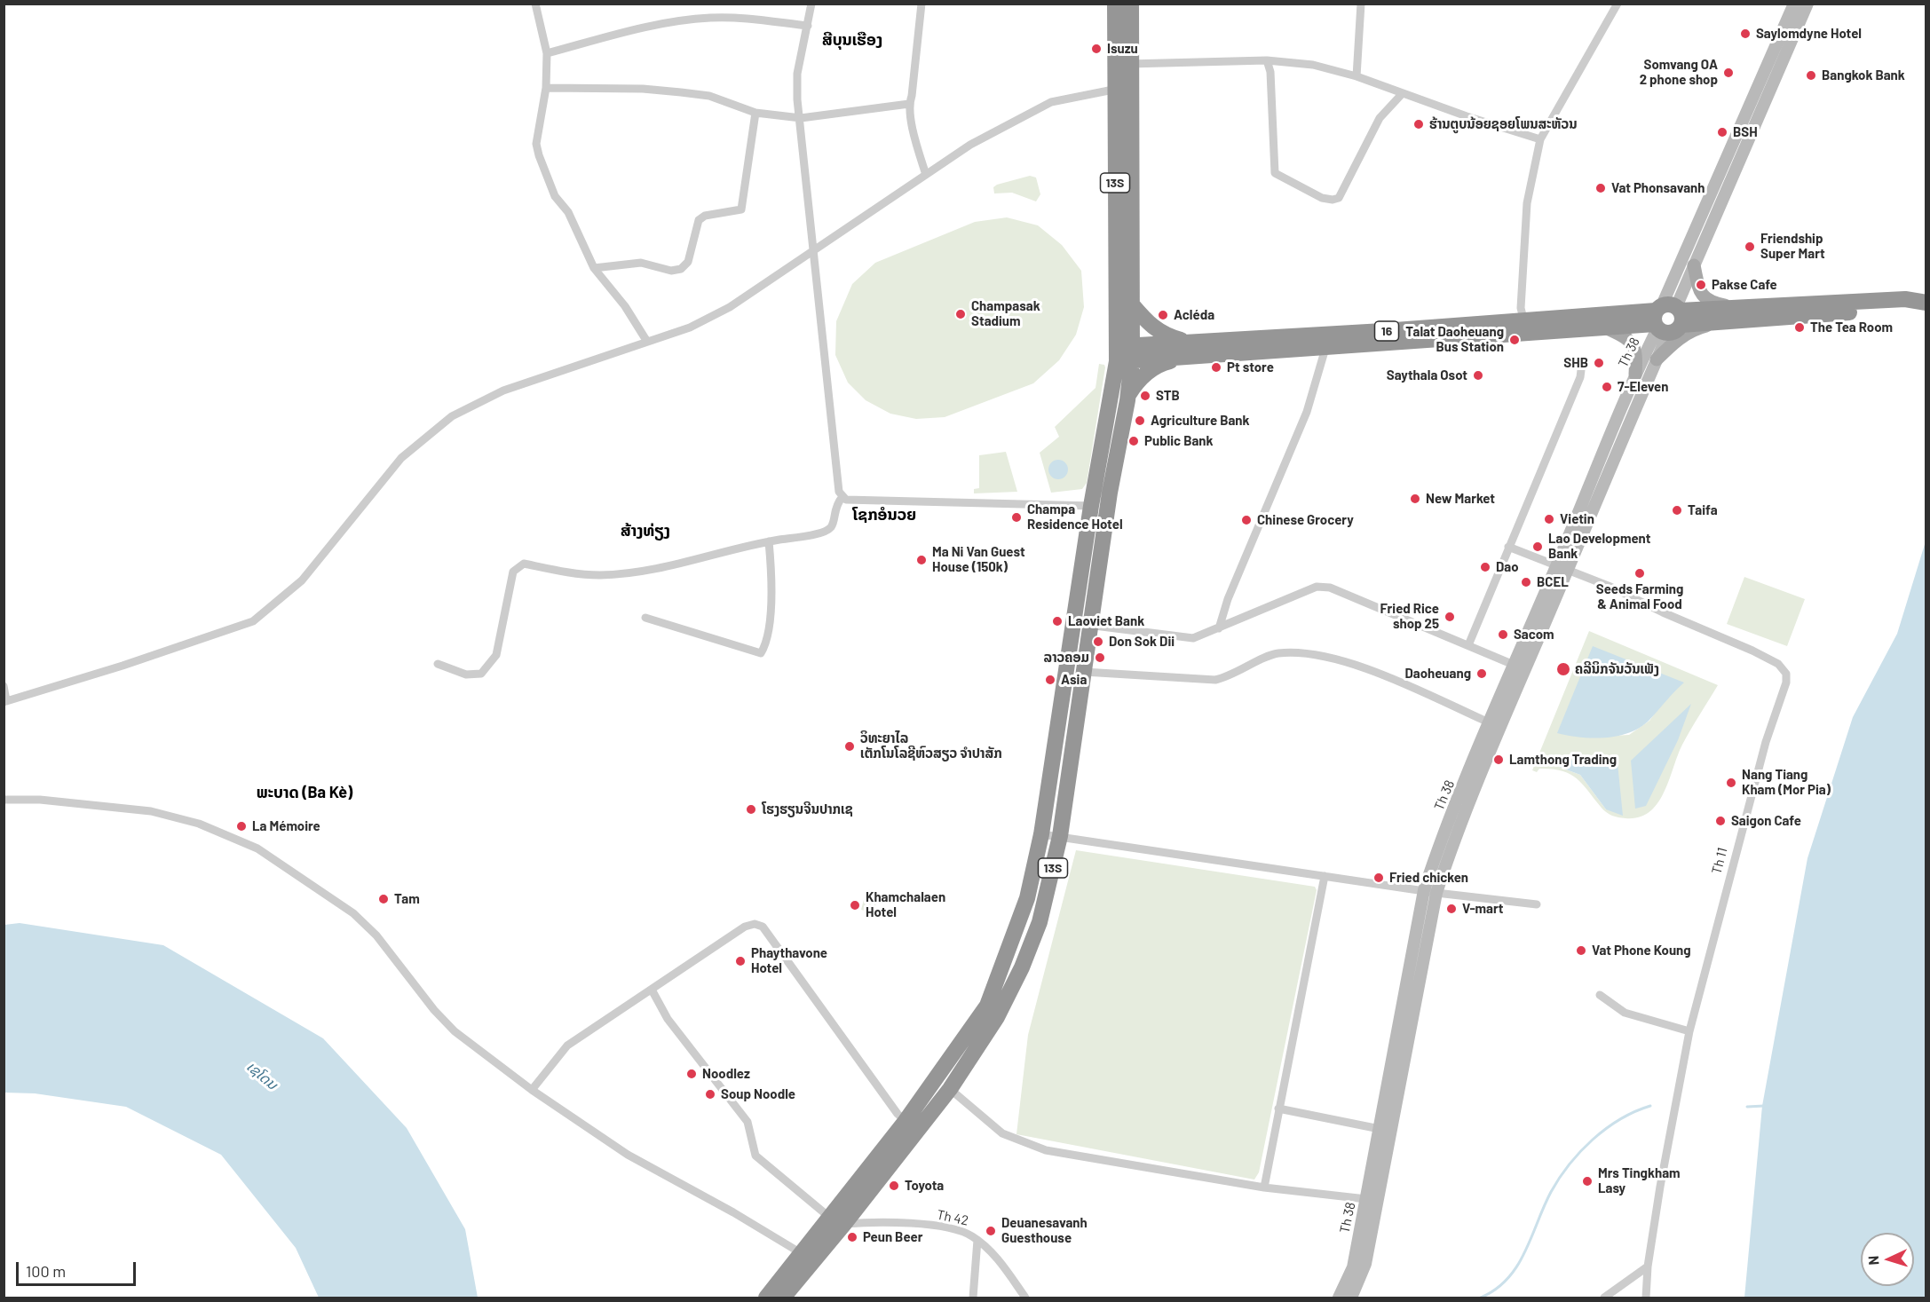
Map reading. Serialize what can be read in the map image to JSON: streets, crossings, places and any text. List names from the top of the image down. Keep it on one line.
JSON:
{"streets":{"highway":["13S","16"],"street":["Th 38","Th 11","Th 42"]},"crossings":[["13S","16"],["13S","Th 42"],["16","Th 38"],["Th 38","Th 11"]],"districts":["ສີບຸນເຮືອງ","ໂຊກອໍນວຍ","ສ້າງທ່ຽງ","ພະບາດ (Ba Kè)"],"water":["ເຊໂດນ"],"places":["Saylomdyne Hotel","Isuzu","Somvang OA 2 phone shop","Bangkok Bank","ຮ້ານຕູບນ້ອຍຊອຍໂພນສະຫັວນ","BSH","Vat Phonsavanh","Friendship Super Mart","Pakse Cafe","Champasak Stadium","Acléda","The Tea Room","Talat Daoheuang Bus Station","SHB","Pt store","Saythala Osot","7-Eleven","STB","Agriculture Bank","Public Bank","New Market","Taifa","Champa Residence Hotel","Vietin","Chinese Grocery","Lao Development Bank","Ma Ni Van Guest House (150k)","Dao","Seeds Farming & Animal Food","BCEL","Fried Rice shop 25","Laoviet Bank","Sacom","Don Sok Dii","ລາວຄອມ","ຄລີນິກຈັນວັນເພັງ","Daoheuang","Asia","ວິທະຍາໄລ ເຕັກໂນໂລຊີຫົວສຽວ ຈຳປາສັກ","Lamthong Trading","Nang Tiang Kham (Mor Pia)","ໂຮງຮຽນຈີນປາກເຊ","Saigon Cafe","La Mémoire","Fried chicken","Tam","Khamchalaen Hotel","V-mart","Vat Phone Koung","Phaythavone Hotel","Noodlez","Soup Noodle","Mrs Tingkham Lasy","Toyota","Deuanesavanh Guesthouse","Peun Beer"],"scale_bar":"100 m","north":"left"}
